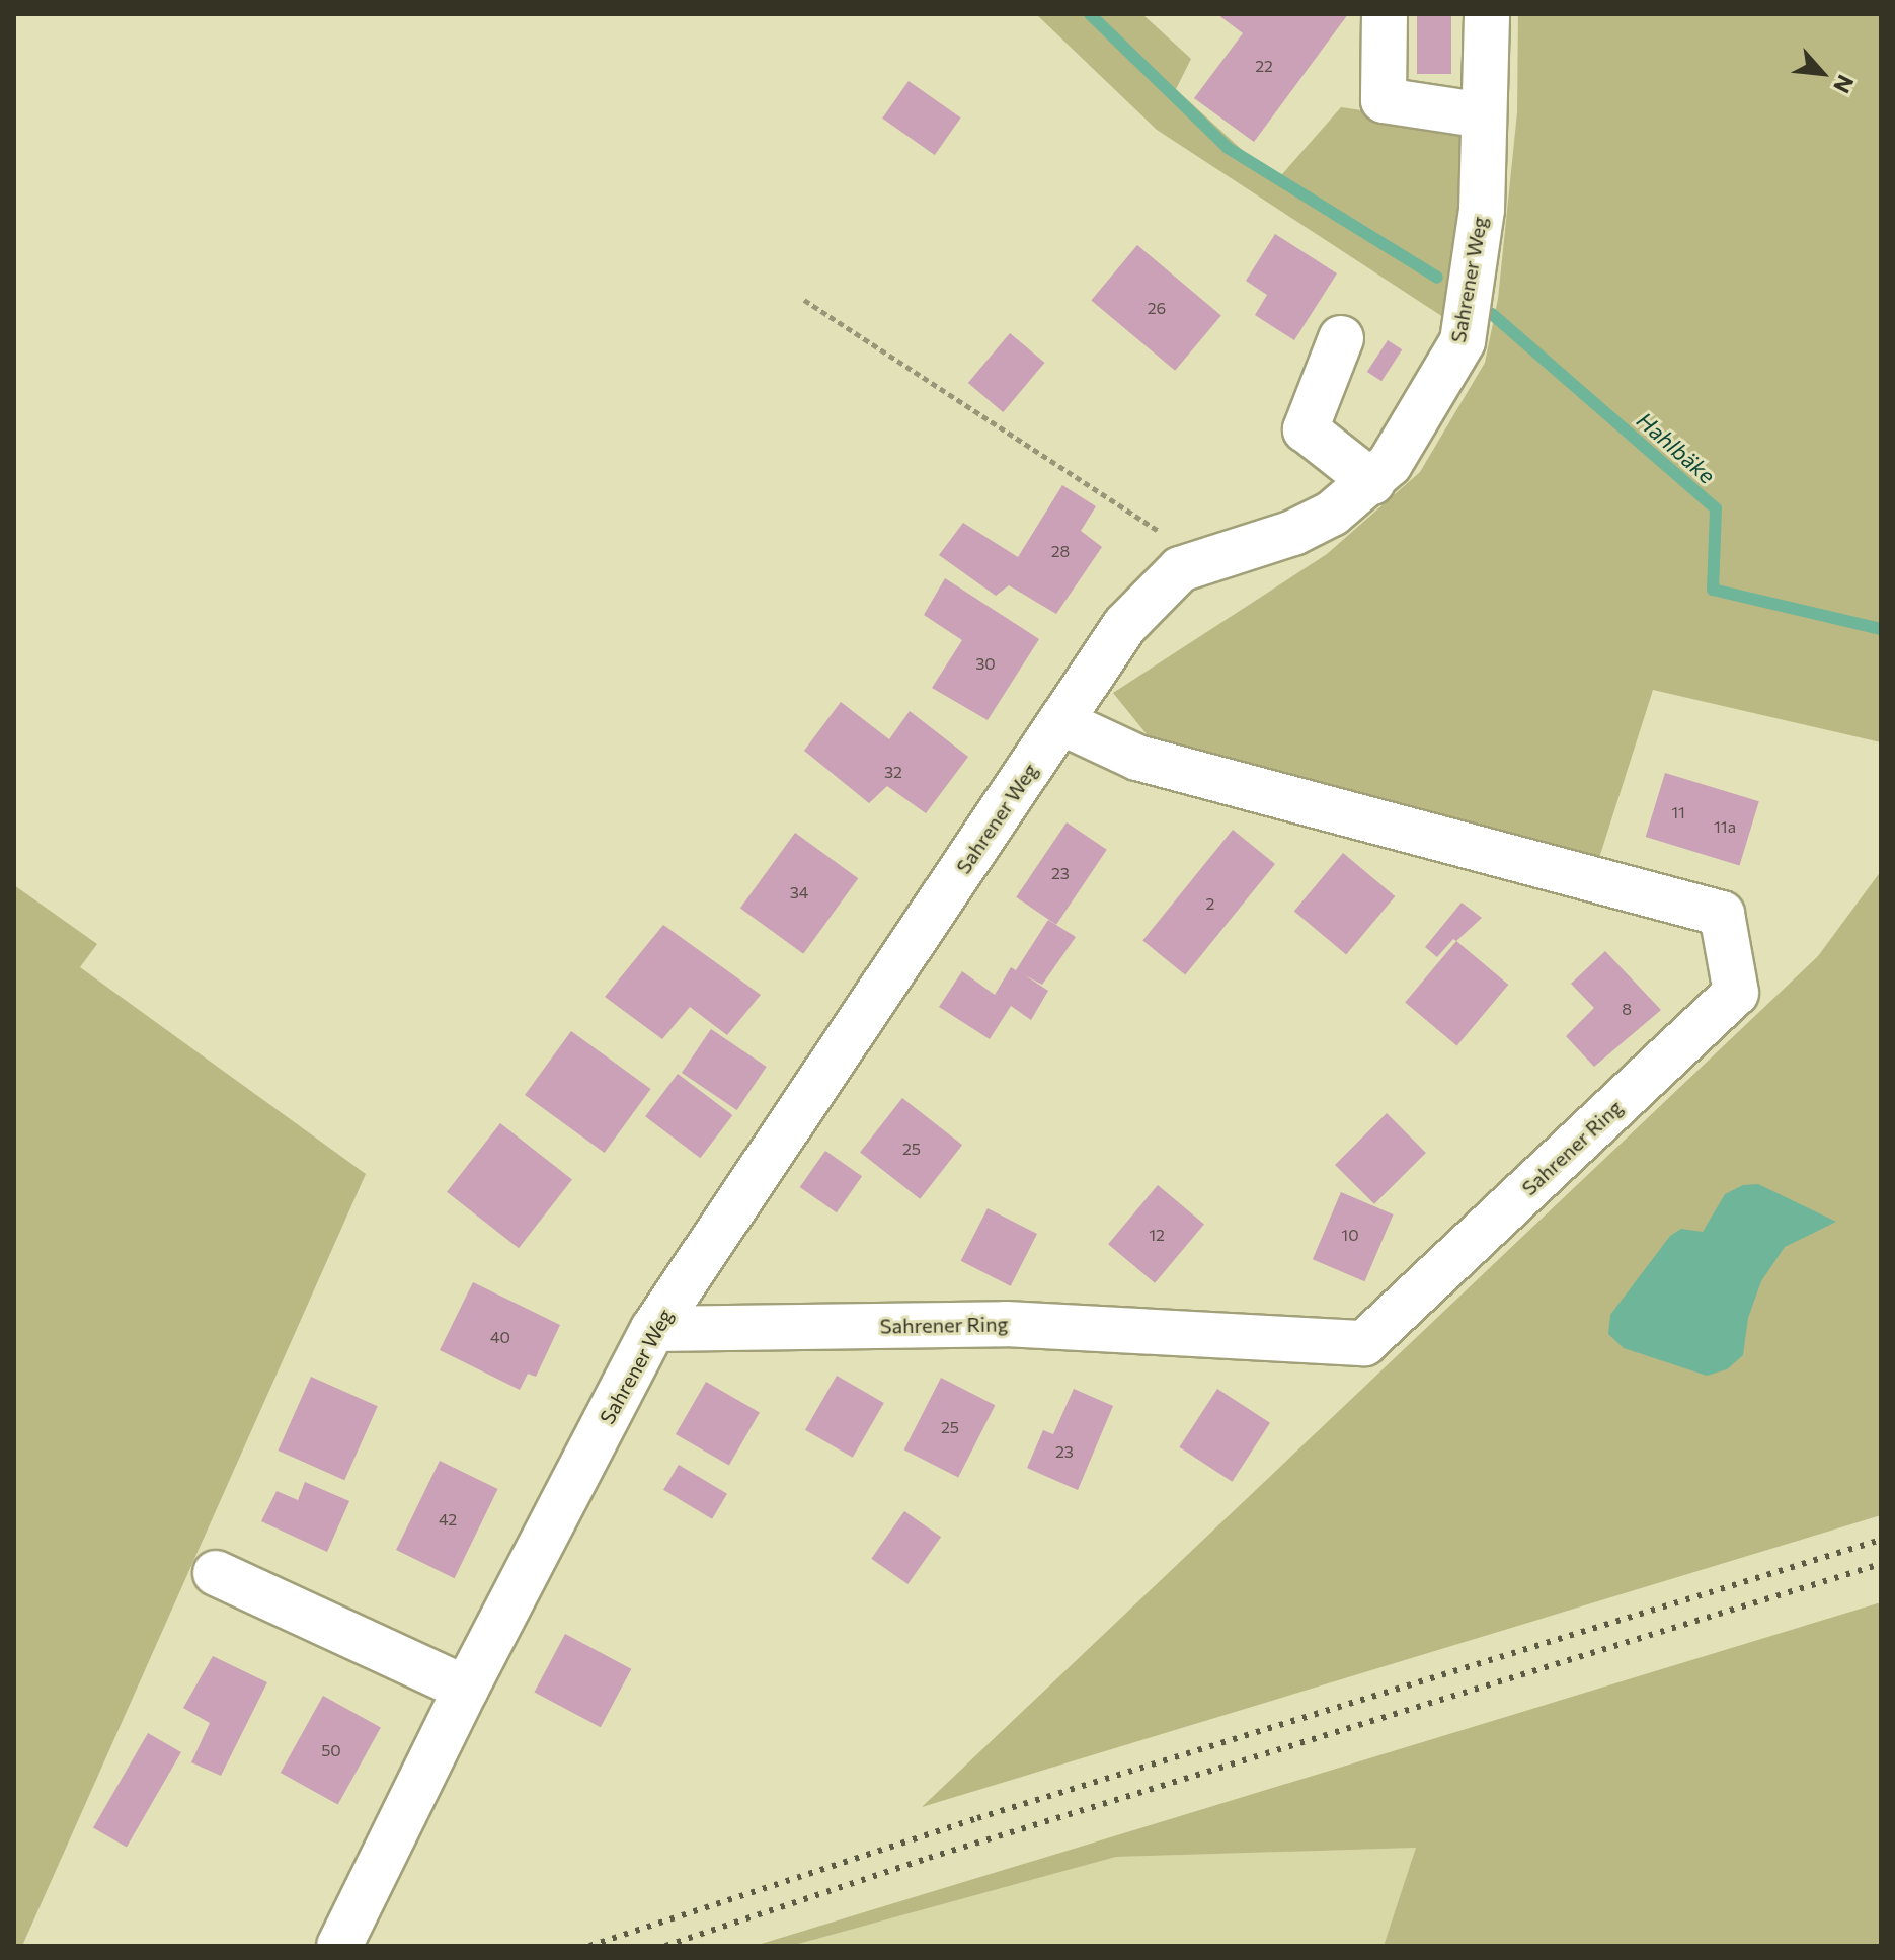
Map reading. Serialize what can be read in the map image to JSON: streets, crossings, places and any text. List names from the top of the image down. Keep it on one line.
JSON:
{"streets":{"street":["Sahrener Weg","Sahrener Ring"]},"crossings":[["Sahrener Weg","Sahrener Ring"]],"water":["Hahlbäke"],"house_numbers":["22","26","28","30","32","11","11a","23","34","2","8","25","12","10","40","25","23","42","50"],"north":"bottom right"}
